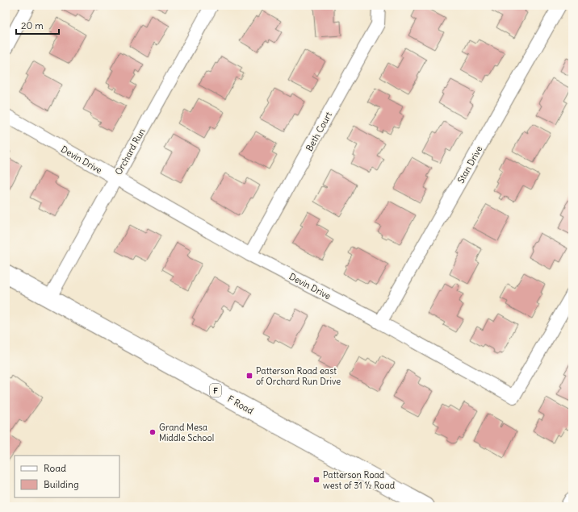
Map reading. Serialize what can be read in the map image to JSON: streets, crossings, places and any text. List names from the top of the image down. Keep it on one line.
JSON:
{"streets":{"main road":["F","F Road"],"street":["Beth Court","Orchard Run","Devin Drive","Stan Drive"]},"crossings":[["Beth Court","Devin Drive"],["Orchard Run","Devin Drive"],["Orchard Run","F Road"],["Devin Drive","Stan Drive"]],"places":{"transit":["Patterson Road east of Orchard Run Drive","Patterson Road west of 31 ½ Road"],"other":["Grand Mesa Middle School"]},"legend":["Road","Building"],"scale_bar":"20 m"}
